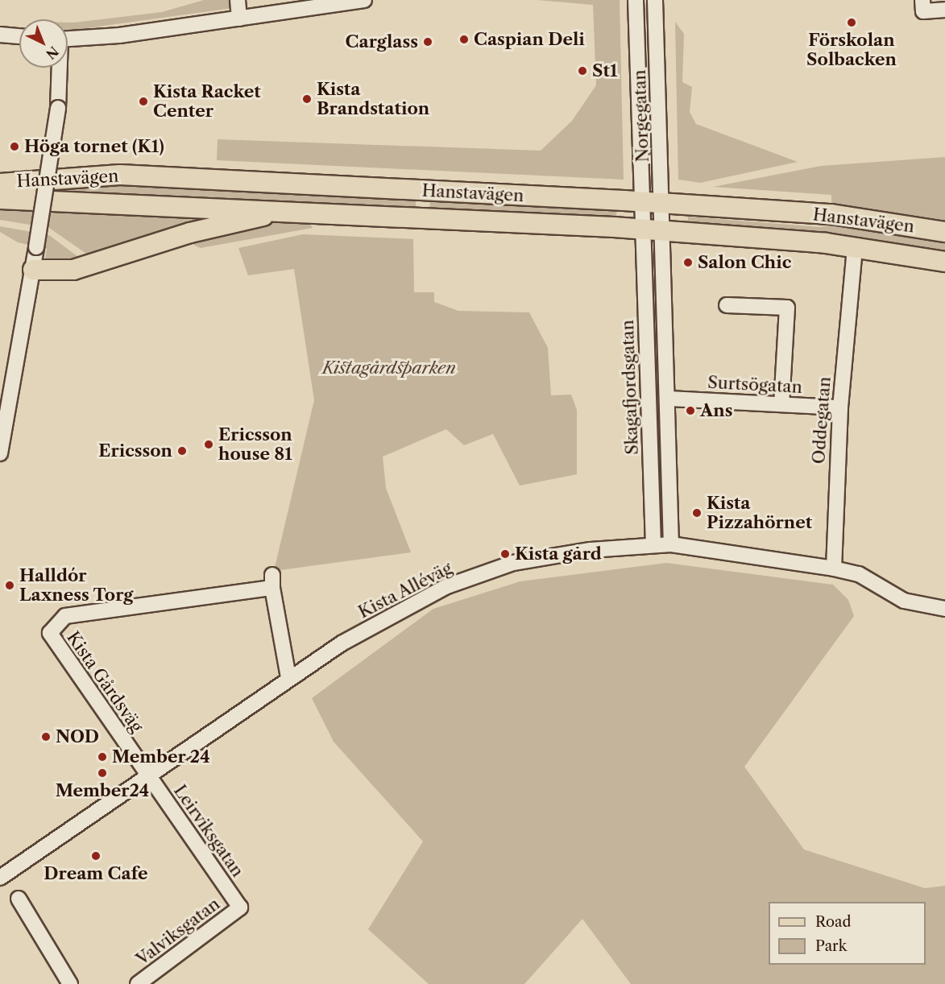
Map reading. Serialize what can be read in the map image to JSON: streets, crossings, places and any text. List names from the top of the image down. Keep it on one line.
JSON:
{"streets":{"main road":["Hanstavägen"],"street":["Norgegatan","Surtsögatan","Skagafjordsgatan","Oddegatan","Kista Alléväg","Kista Gårdsväg","Leirviksgatan","Valviksgatan"]},"crossings":[["Norgegatan","Hanstavägen"],["Norgegatan","Skagafjordsgatan"],["Hanstavägen","Skagafjordsgatan"],["Hanstavägen","Oddegatan"],["Surtsögatan","Oddegatan"],["Skagafjordsgatan","Kista Alléväg"],["Oddegatan","Kista Alléväg"],["Kista Alléväg","Kista Gårdsväg"],["Kista Alléväg","Leirviksgatan"],["Kista Gårdsväg","Leirviksgatan"],["Leirviksgatan","Valviksgatan"]],"parks":["Kistagårdsparken"],"places":["Förskolan Solbacken","Caspian Deli","Carglass","St1","Kista Brandstation","Kista Racket Center","Höga tornet (K1)","Salon Chic","Ans","Ericsson house 81","Ericsson","Kista Pizzahörnet","Kista gård","Halldór Laxness Torg","NOD","Member 24","Member24","Dream Cafe"],"legend":["Road","Park"],"north":"bottom right"}
